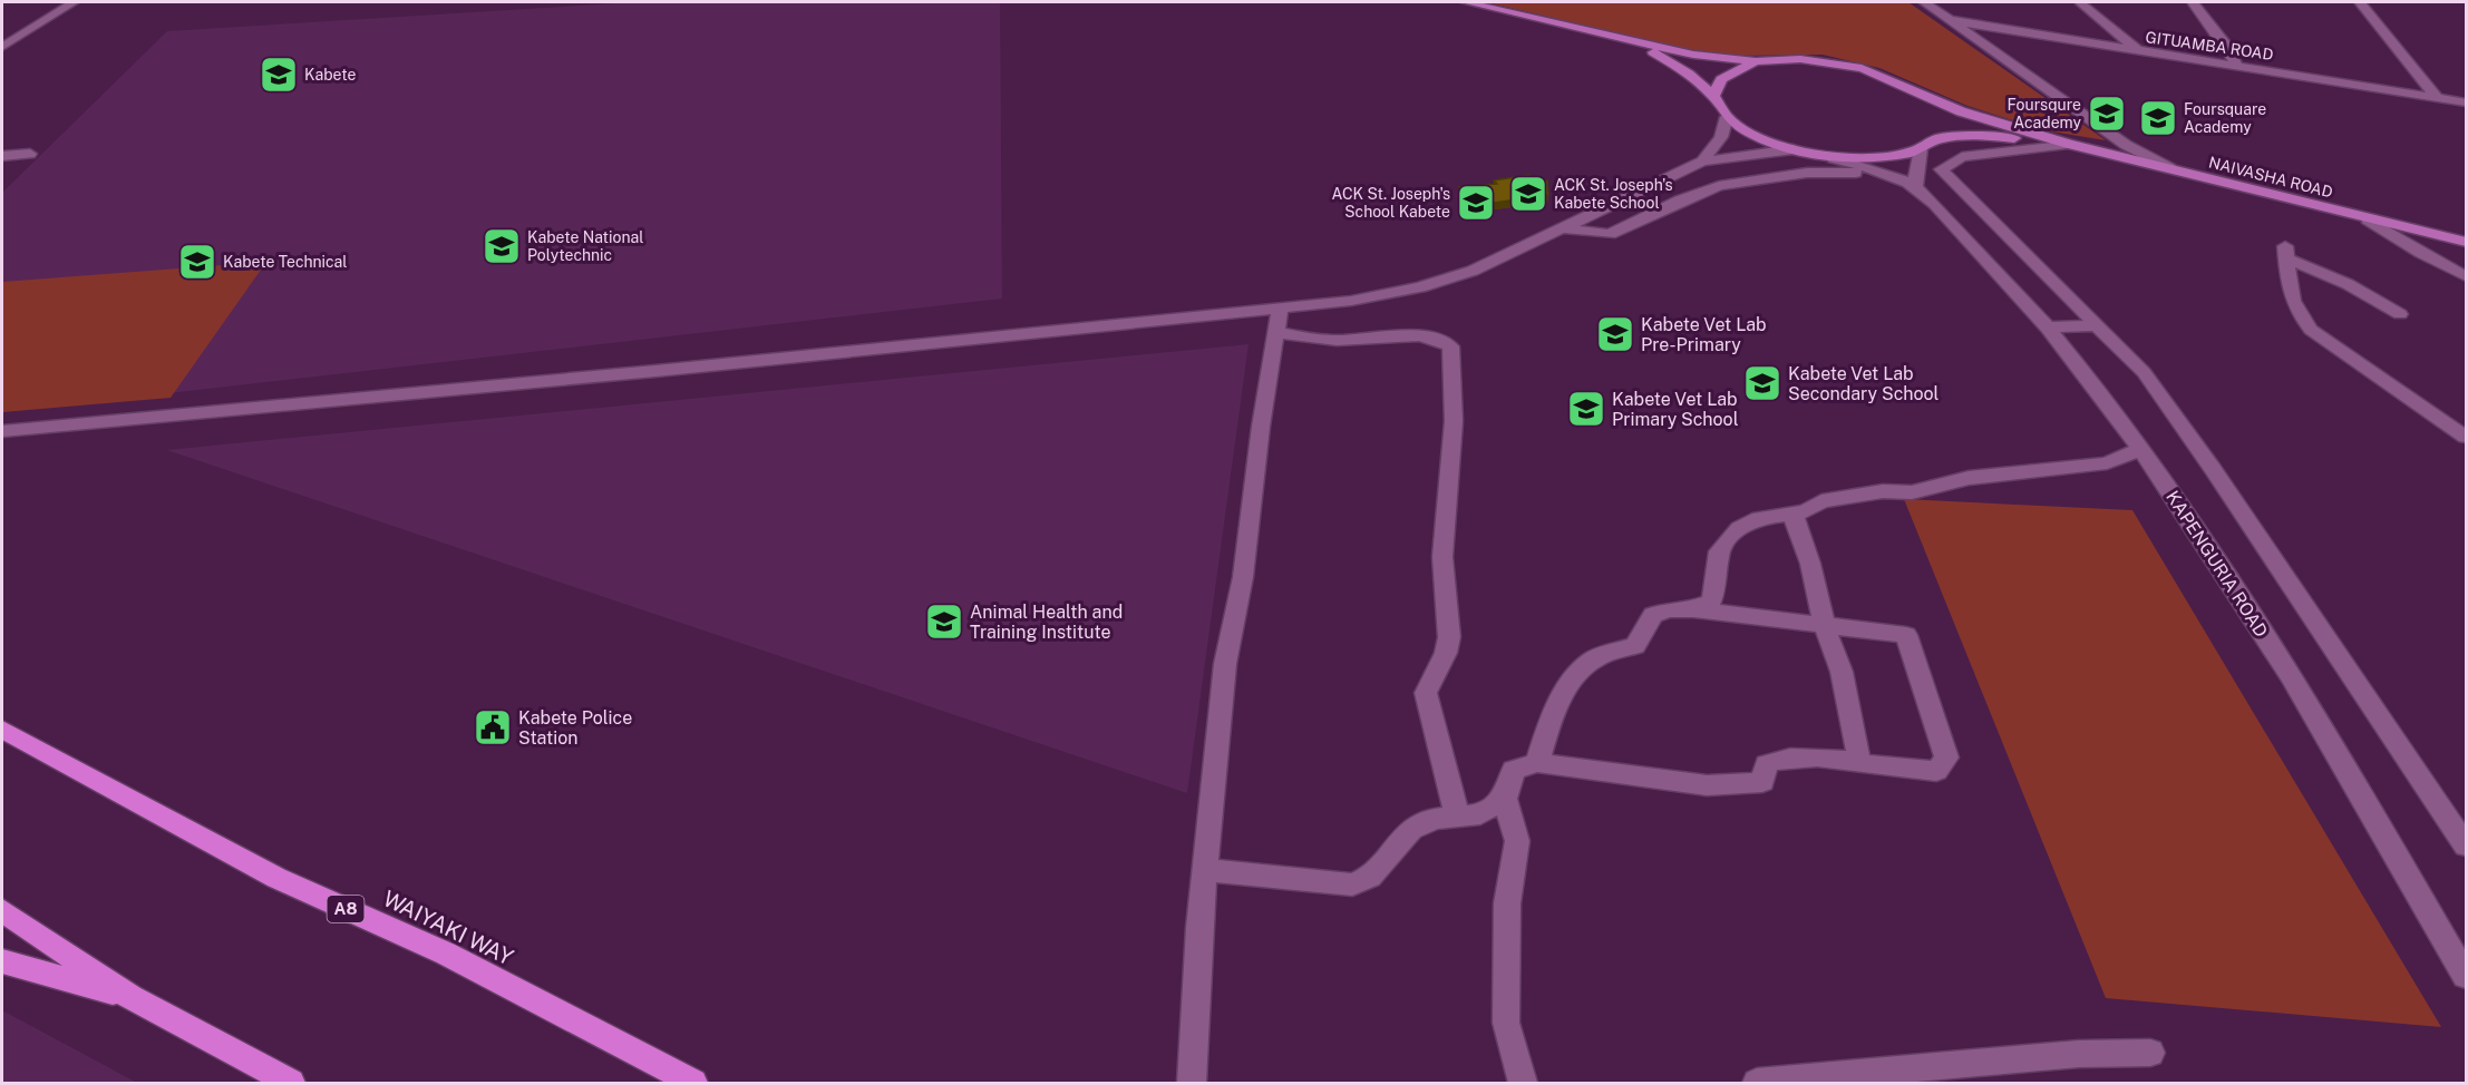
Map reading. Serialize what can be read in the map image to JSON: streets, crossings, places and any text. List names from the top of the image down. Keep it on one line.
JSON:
{"streets":{"highway":["A8","WAIYAKI WAY"],"main road":["NAIVASHA ROAD"],"street":["GITUAMBA ROAD","KAPENGURIA ROAD"]},"places":{"school or university":["Kabete","Foursqure Academy","Foursquare Academy","ACK St. Joseph's Kabete School","ACK St. Joseph's School Kabete","Kabete National Polytechnic","Kabete Technical","Kabete Vet Lab Pre-Primary","Kabete Vet Lab Secondary School","Kabete Vet Lab Primary School","Animal Health and Training Institute"],"public building":["Kabete Police Station"]}}
